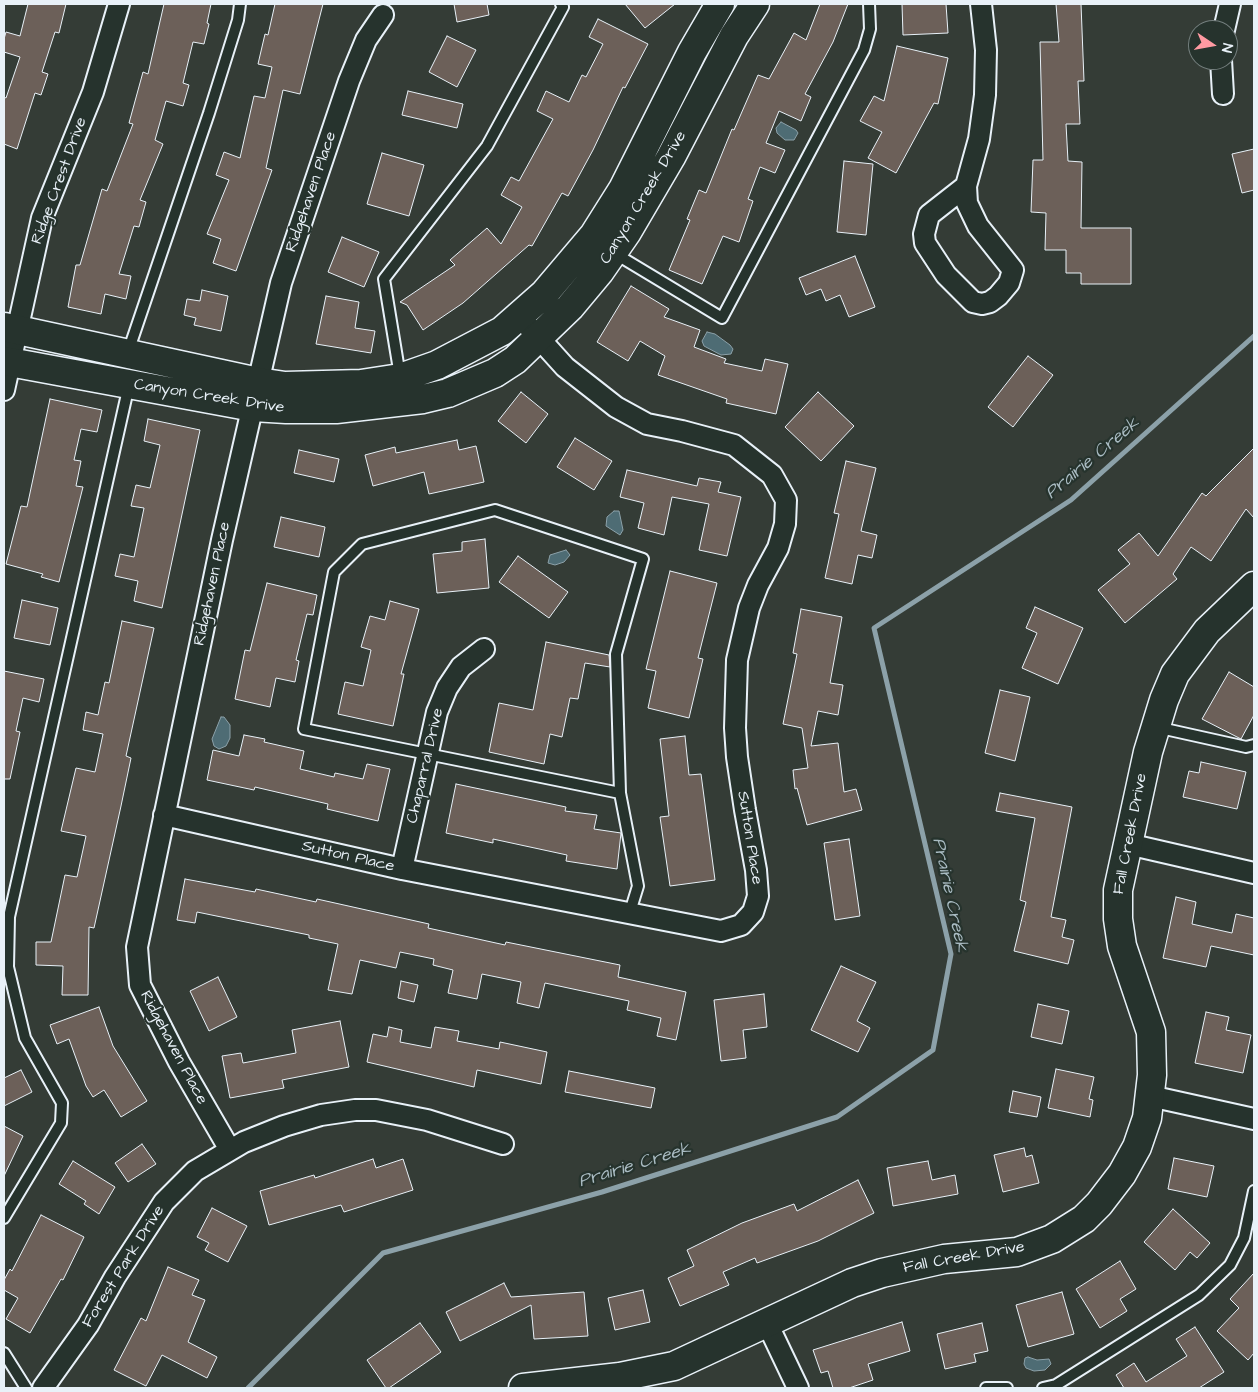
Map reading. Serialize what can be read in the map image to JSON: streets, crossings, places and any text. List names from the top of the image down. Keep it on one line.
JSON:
{"streets":{"street":["Ridge Crest Drive","Ridgehaven Place","Canyon Creek Drive","Chaparral Drive","Fall Creek Drive","Sutton Place","Forest Park Drive"]},"crossings":[["Ridge Crest Drive","Canyon Creek Drive"],["Ridgehaven Place","Canyon Creek Drive"],["Ridgehaven Place","Sutton Place"],["Ridgehaven Place","Forest Park Drive"],["Canyon Creek Drive","Sutton Place"],["Chaparral Drive","Sutton Place"]],"water":["Prairie Creek"],"north":"right"}
